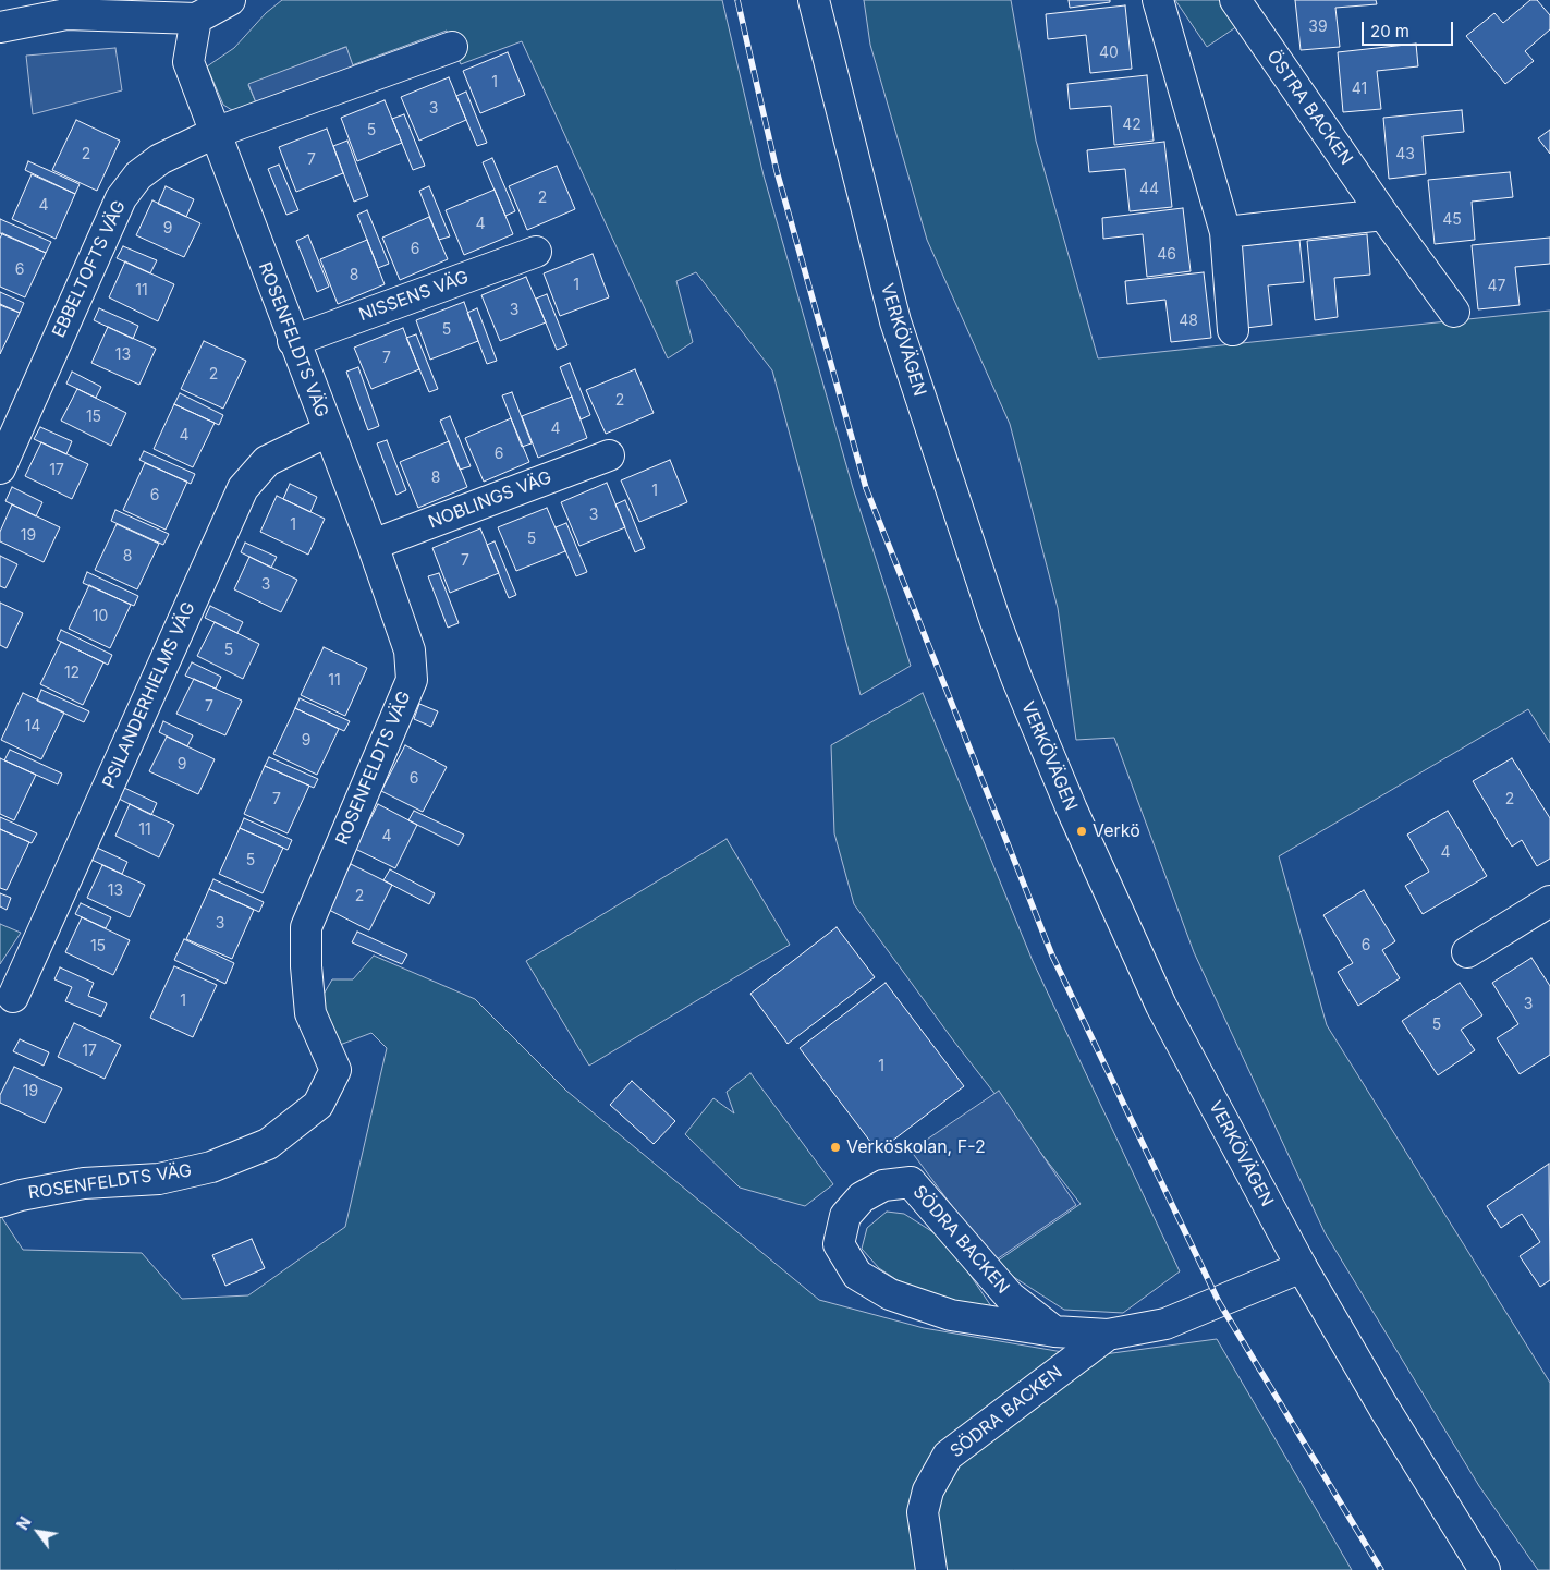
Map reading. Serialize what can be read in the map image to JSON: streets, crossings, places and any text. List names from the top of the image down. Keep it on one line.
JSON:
{"streets":{"street":["ÖSTRA BACKEN","EBBELTOFTS VÄG","NISSENS VÄG","ROSENFELDTS VÄG","VERKÖVÄGEN","NOBLINGS VÄG","PSILANDERHIELMS VÄG","SÖDRA BACKEN"]},"crossings":[["EBBELTOFTS VÄG","ROSENFELDTS VÄG"],["NISSENS VÄG","ROSENFELDTS VÄG"],["ROSENFELDTS VÄG","NOBLINGS VÄG"],["ROSENFELDTS VÄG","PSILANDERHIELMS VÄG"],["VERKÖVÄGEN","SÖDRA BACKEN"]],"places":["Verkö","Verköskolan, F-2"],"house_numbers":["39","40","1","41","3","42","5","2","43","7","44","2","4","45","4","9","6","46","6","8","1","47","11","3","48","5","13","7","2","2","15","4","4","6","17","8","1","6","3","1","19","5","8","7","3","10","5","12","11","7","14","9","9","6","7","2","11","4","4","5","13","2","3","6","15","1","3","5","17","1","19"],"scale_bar":"20 m","north":"top left"}
